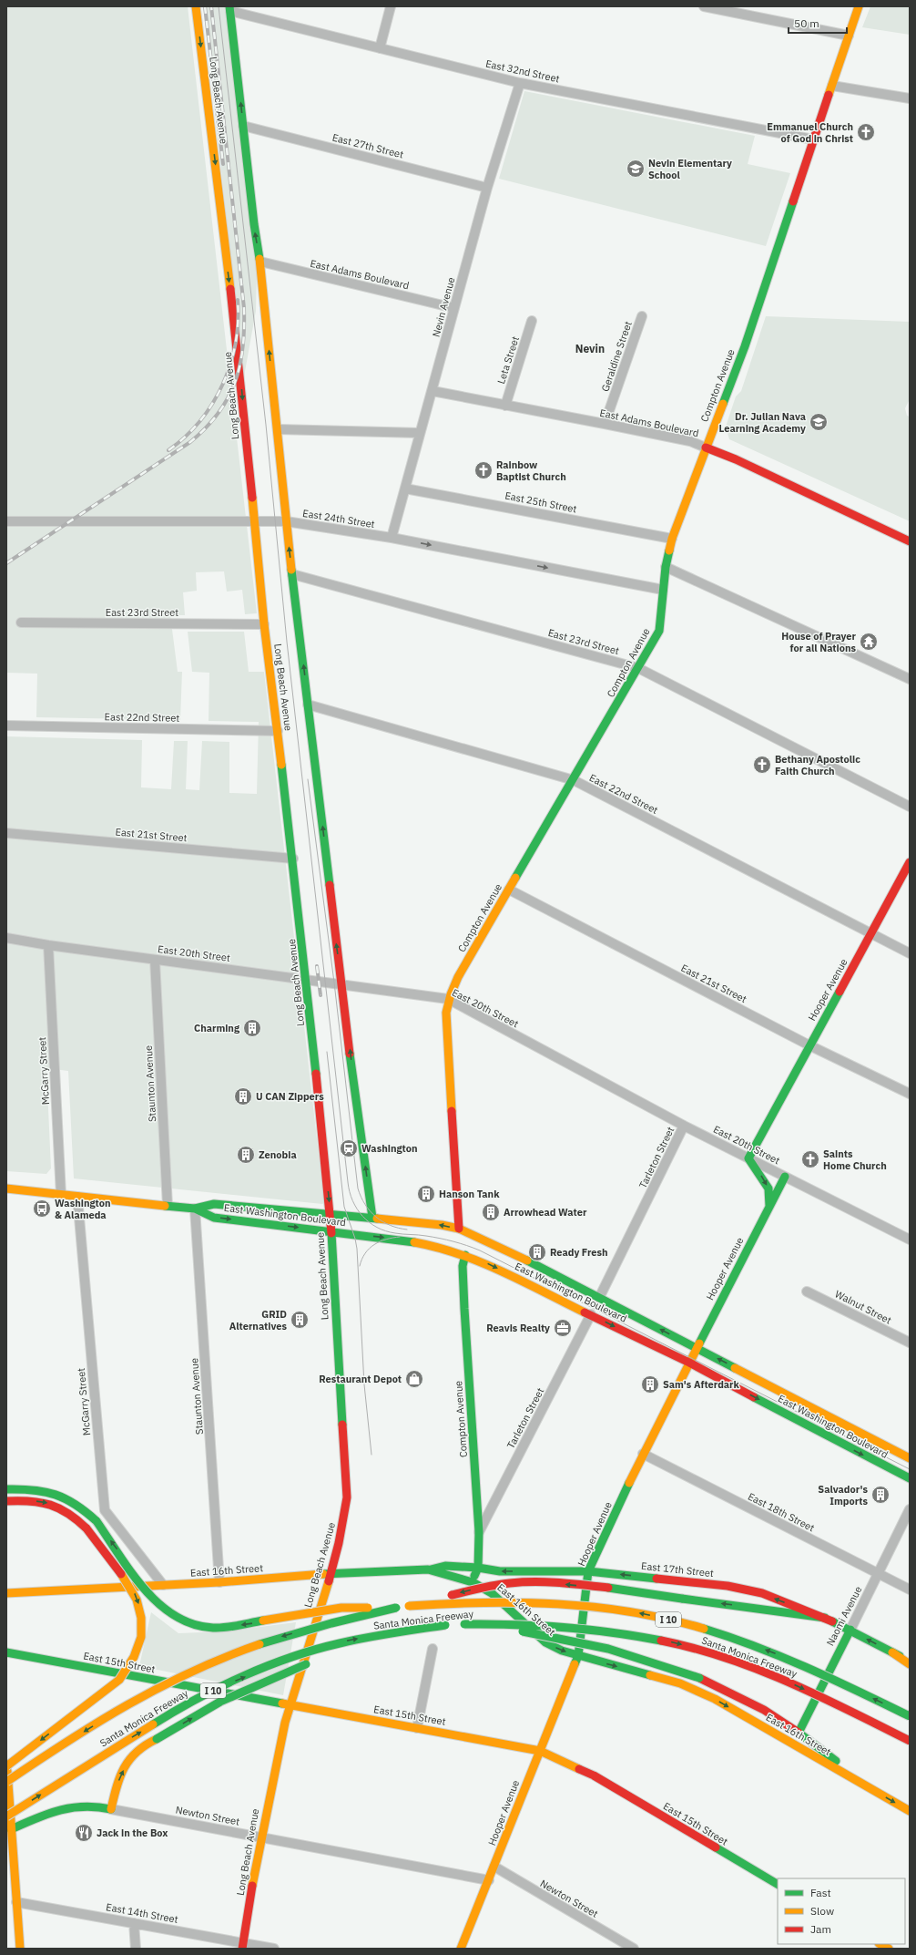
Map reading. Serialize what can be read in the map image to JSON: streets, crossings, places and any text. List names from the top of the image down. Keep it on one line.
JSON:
{"streets":{"main road":["Long Beach Avenue","East Adams Boulevard","Compton Avenue","Hooper Avenue","East Washington Boulevard","East 17th Street","East 16th Street","Naomi Avenue","Santa Monica Freeway","I 10","East 15th Street","Newton Street","East 14th Street"],"street":["East 32nd Street","East 27th Street","Nevin Avenue","Geraldine Street","Leta Street","East 25th Street","East 24th Street","East 23rd Street","East 22nd Street","East 21st Street","East 20th Street","McGarry Street","Staunton Avenue","Tarleton Street","Walnut Street","East 18th Street"]},"crossings":[["East 32nd Street","Nevin Avenue"],["East 32nd Street","Compton Avenue"],["Long Beach Avenue","East 24th Street"],["Long Beach Avenue","East 23rd Street"],["Long Beach Avenue","East 22nd Street"],["Long Beach Avenue","East 21st Street"],["Long Beach Avenue","East 20th Street"],["Long Beach Avenue","East Washington Boulevard"],["Long Beach Avenue","East 16th Street"],["Long Beach Avenue","East 15th Street"],["Long Beach Avenue","Newton Street"],["Long Beach Avenue","East 14th Street"],["East 27th Street","Nevin Avenue"],["East Adams Boulevard","Nevin Avenue"],["East Adams Boulevard","Geraldine Street"],["East Adams Boulevard","Leta Street"],["East Adams Boulevard","Compton Avenue"],["Nevin Avenue","East 25th Street"],["Nevin Avenue","East 24th Street"],["Compton Avenue","East 25th Street"],["Compton Avenue","East 24th Street"],["Compton Avenue","East 23rd Street"],["Compton Avenue","East 22nd Street"],["Compton Avenue","East 21st Street"],["Compton Avenue","East 20th Street"],["Compton Avenue","Tarleton Street"],["Compton Avenue","East Washington Boulevard"],["Compton Avenue","East 17th Street"],["Compton Avenue","East 16th Street"],["East 22nd Street","Hooper Avenue"],["East 21st Street","Hooper Avenue"],["East 20th Street","Hooper Avenue"],["East 20th Street","McGarry Street"],["East 20th Street","Staunton Avenue"],["East 20th Street","Tarleton Street"],["Hooper Avenue","East Washington Boulevard"],["Hooper Avenue","East 18th Street"],["Hooper Avenue","East 17th Street"],["Hooper Avenue","East 16th Street"],["Hooper Avenue","East 15th Street"],["Hooper Avenue","Newton Street"],["McGarry Street","East Washington Boulevard"],["McGarry Street","East 16th Street"],["Staunton Avenue","East Washington Boulevard"],["Staunton Avenue","East 16th Street"],["Tarleton Street","East Washington Boulevard"],["East 18th Street","Naomi Avenue"],["East 17th Street","East 16th Street"],["East 17th Street","Naomi Avenue"],["East 16th Street","Naomi Avenue"],["East 16th Street","Santa Monica Freeway"]],"one_way":["East 24th Street"],"districts":["Nevin"],"places":{"church":["Emmanuel Church of God in Christ","Rainbow Baptist Church","Bethany Apostolic Faith Church","Saints Home Church"],"school or university":["Nevin Elementary School","Dr. Julian Nava Learning Academy"],"temple":["House of Prayer for all Nations"],"building":["Charming","U CAN Zippers","Zenobia","Hanson Tank","Arrowhead Water","Ready Fresh","GRID Alternatives","Sam's Afterdark","Salvador's Imports"],"station":["Washington"],"bus stop":["Washington & Alameda"],"office":["Reavis Realty"],"shop":["Restaurant Depot"],"restaurant":["Jack in the Box"]},"legend":["Fast","Slow","Jam"],"scale_bar":"50 m"}
